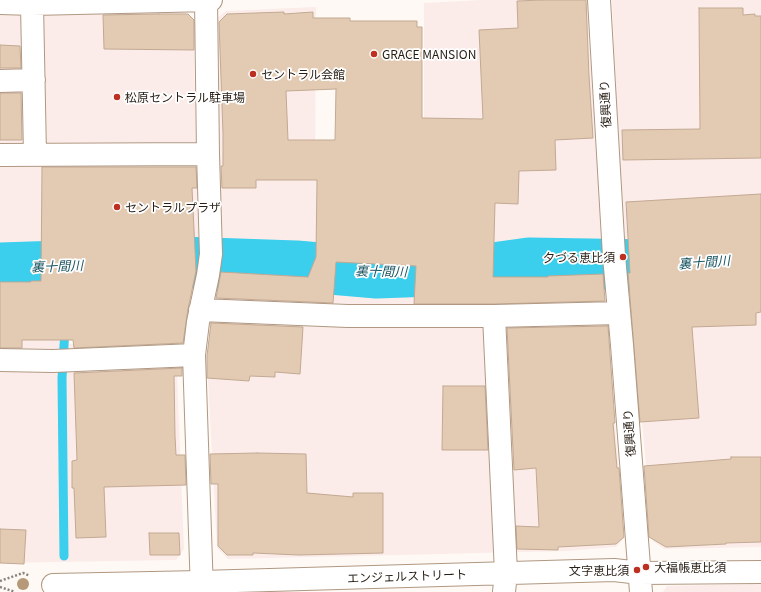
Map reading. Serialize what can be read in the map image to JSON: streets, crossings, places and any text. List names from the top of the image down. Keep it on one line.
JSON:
{"streets":{"street":["復興通り","エンジェルストリート"]},"crossings":[["復興通り","エンジェルストリート"]],"water":["裏十間川"],"places":["GRACE MANSION","セントラル会館","松原セントラル駐車場","セントラルプラザ","夕づる恵比須","大福帳恵比須","文字恵比須"]}
